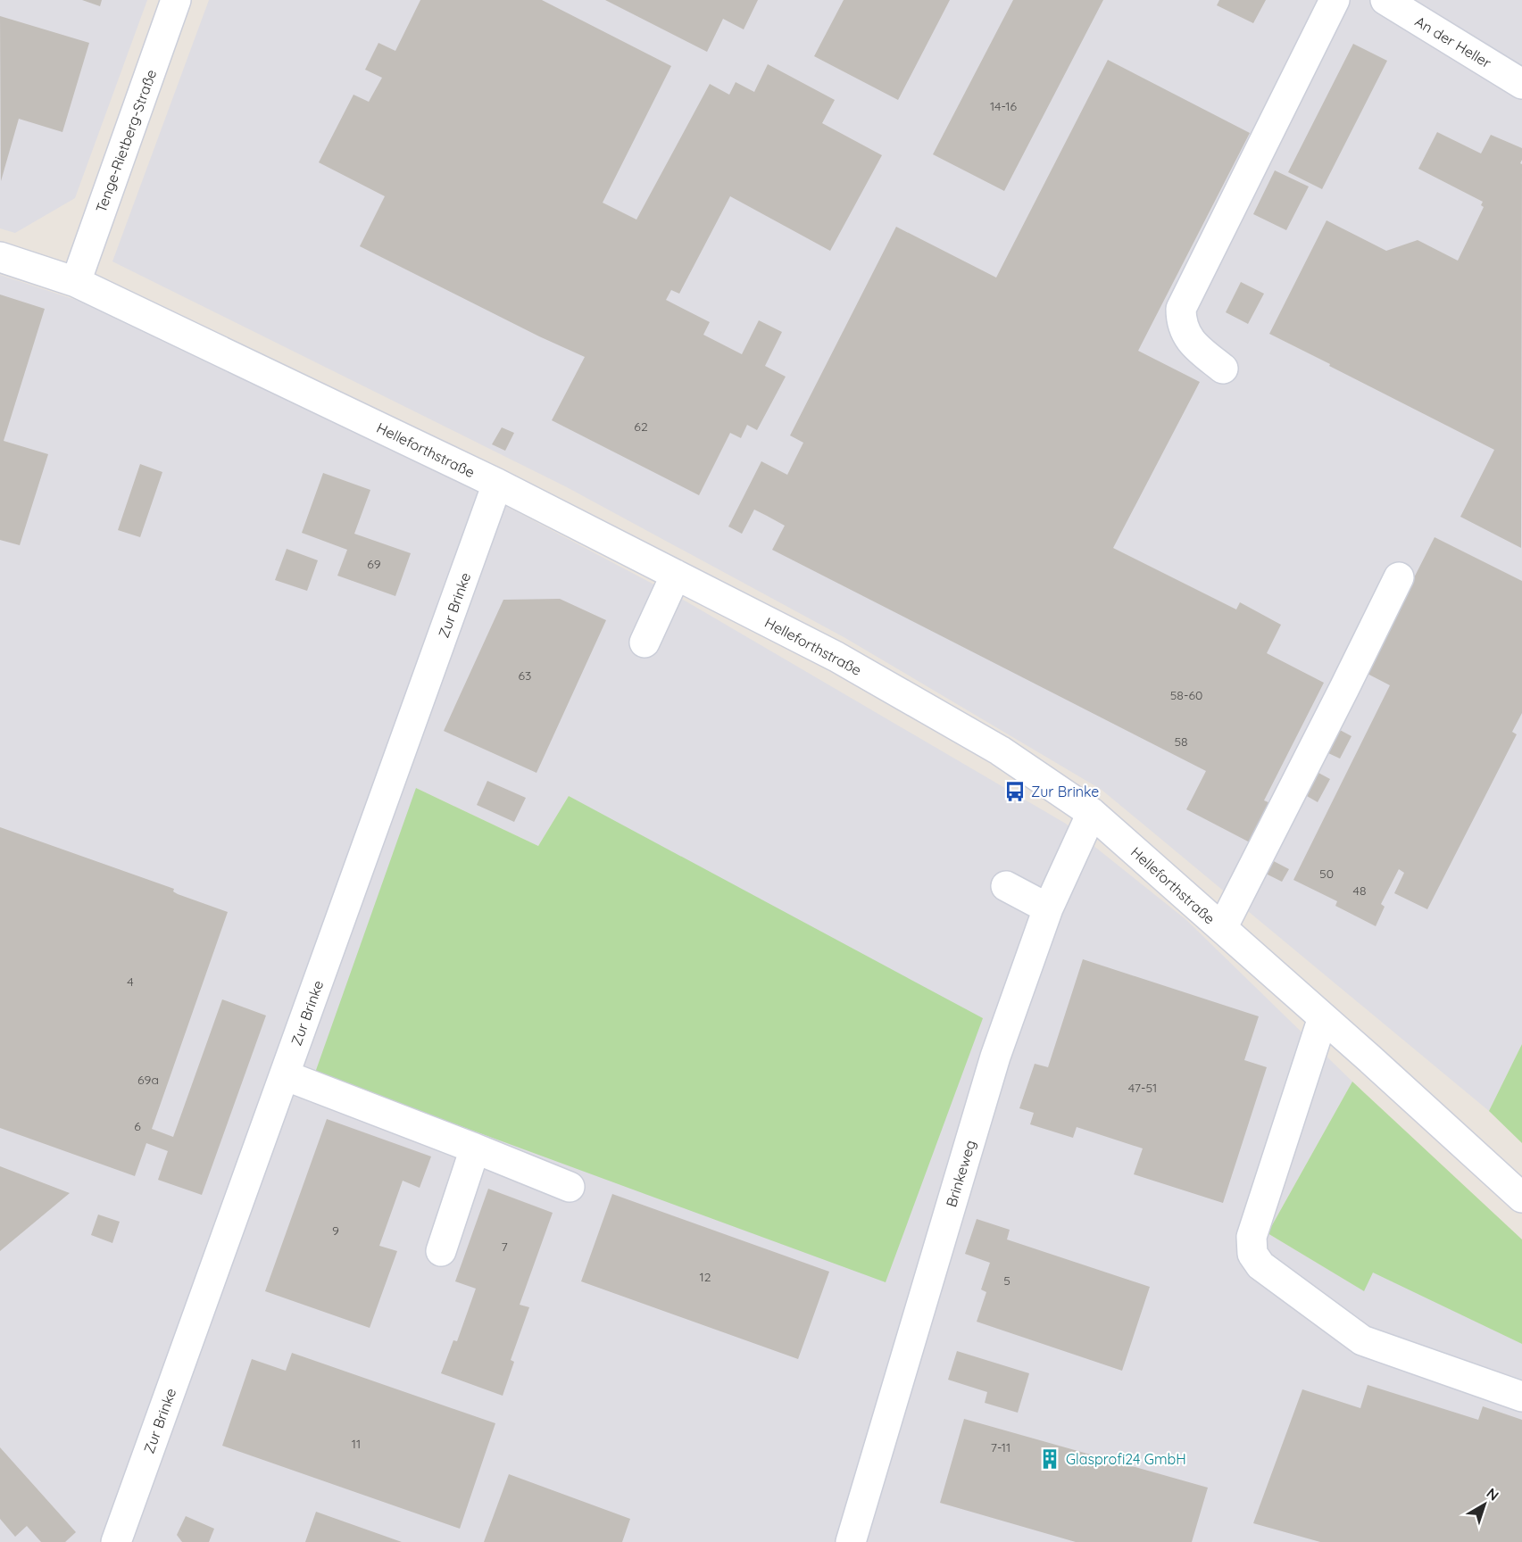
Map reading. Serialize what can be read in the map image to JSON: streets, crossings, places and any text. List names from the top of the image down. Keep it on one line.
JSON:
{"streets":{"street":["An der Heller","Tenge-Rietberg-Straße","Helleforthstraße","Zur Brinke","Brinkeweg"]},"crossings":[["Tenge-Rietberg-Straße","Helleforthstraße"],["Helleforthstraße","Zur Brinke"],["Helleforthstraße","Brinkeweg"]],"places":{"bus stop":["Zur Brinke"],"building":["Glasprofi24 GmbH"]},"house_numbers":["14-16","62","69","63","58-60","58","50","48","4","69a","47-51","6","9","7","12","5","11","7-11"],"north":"top right"}
